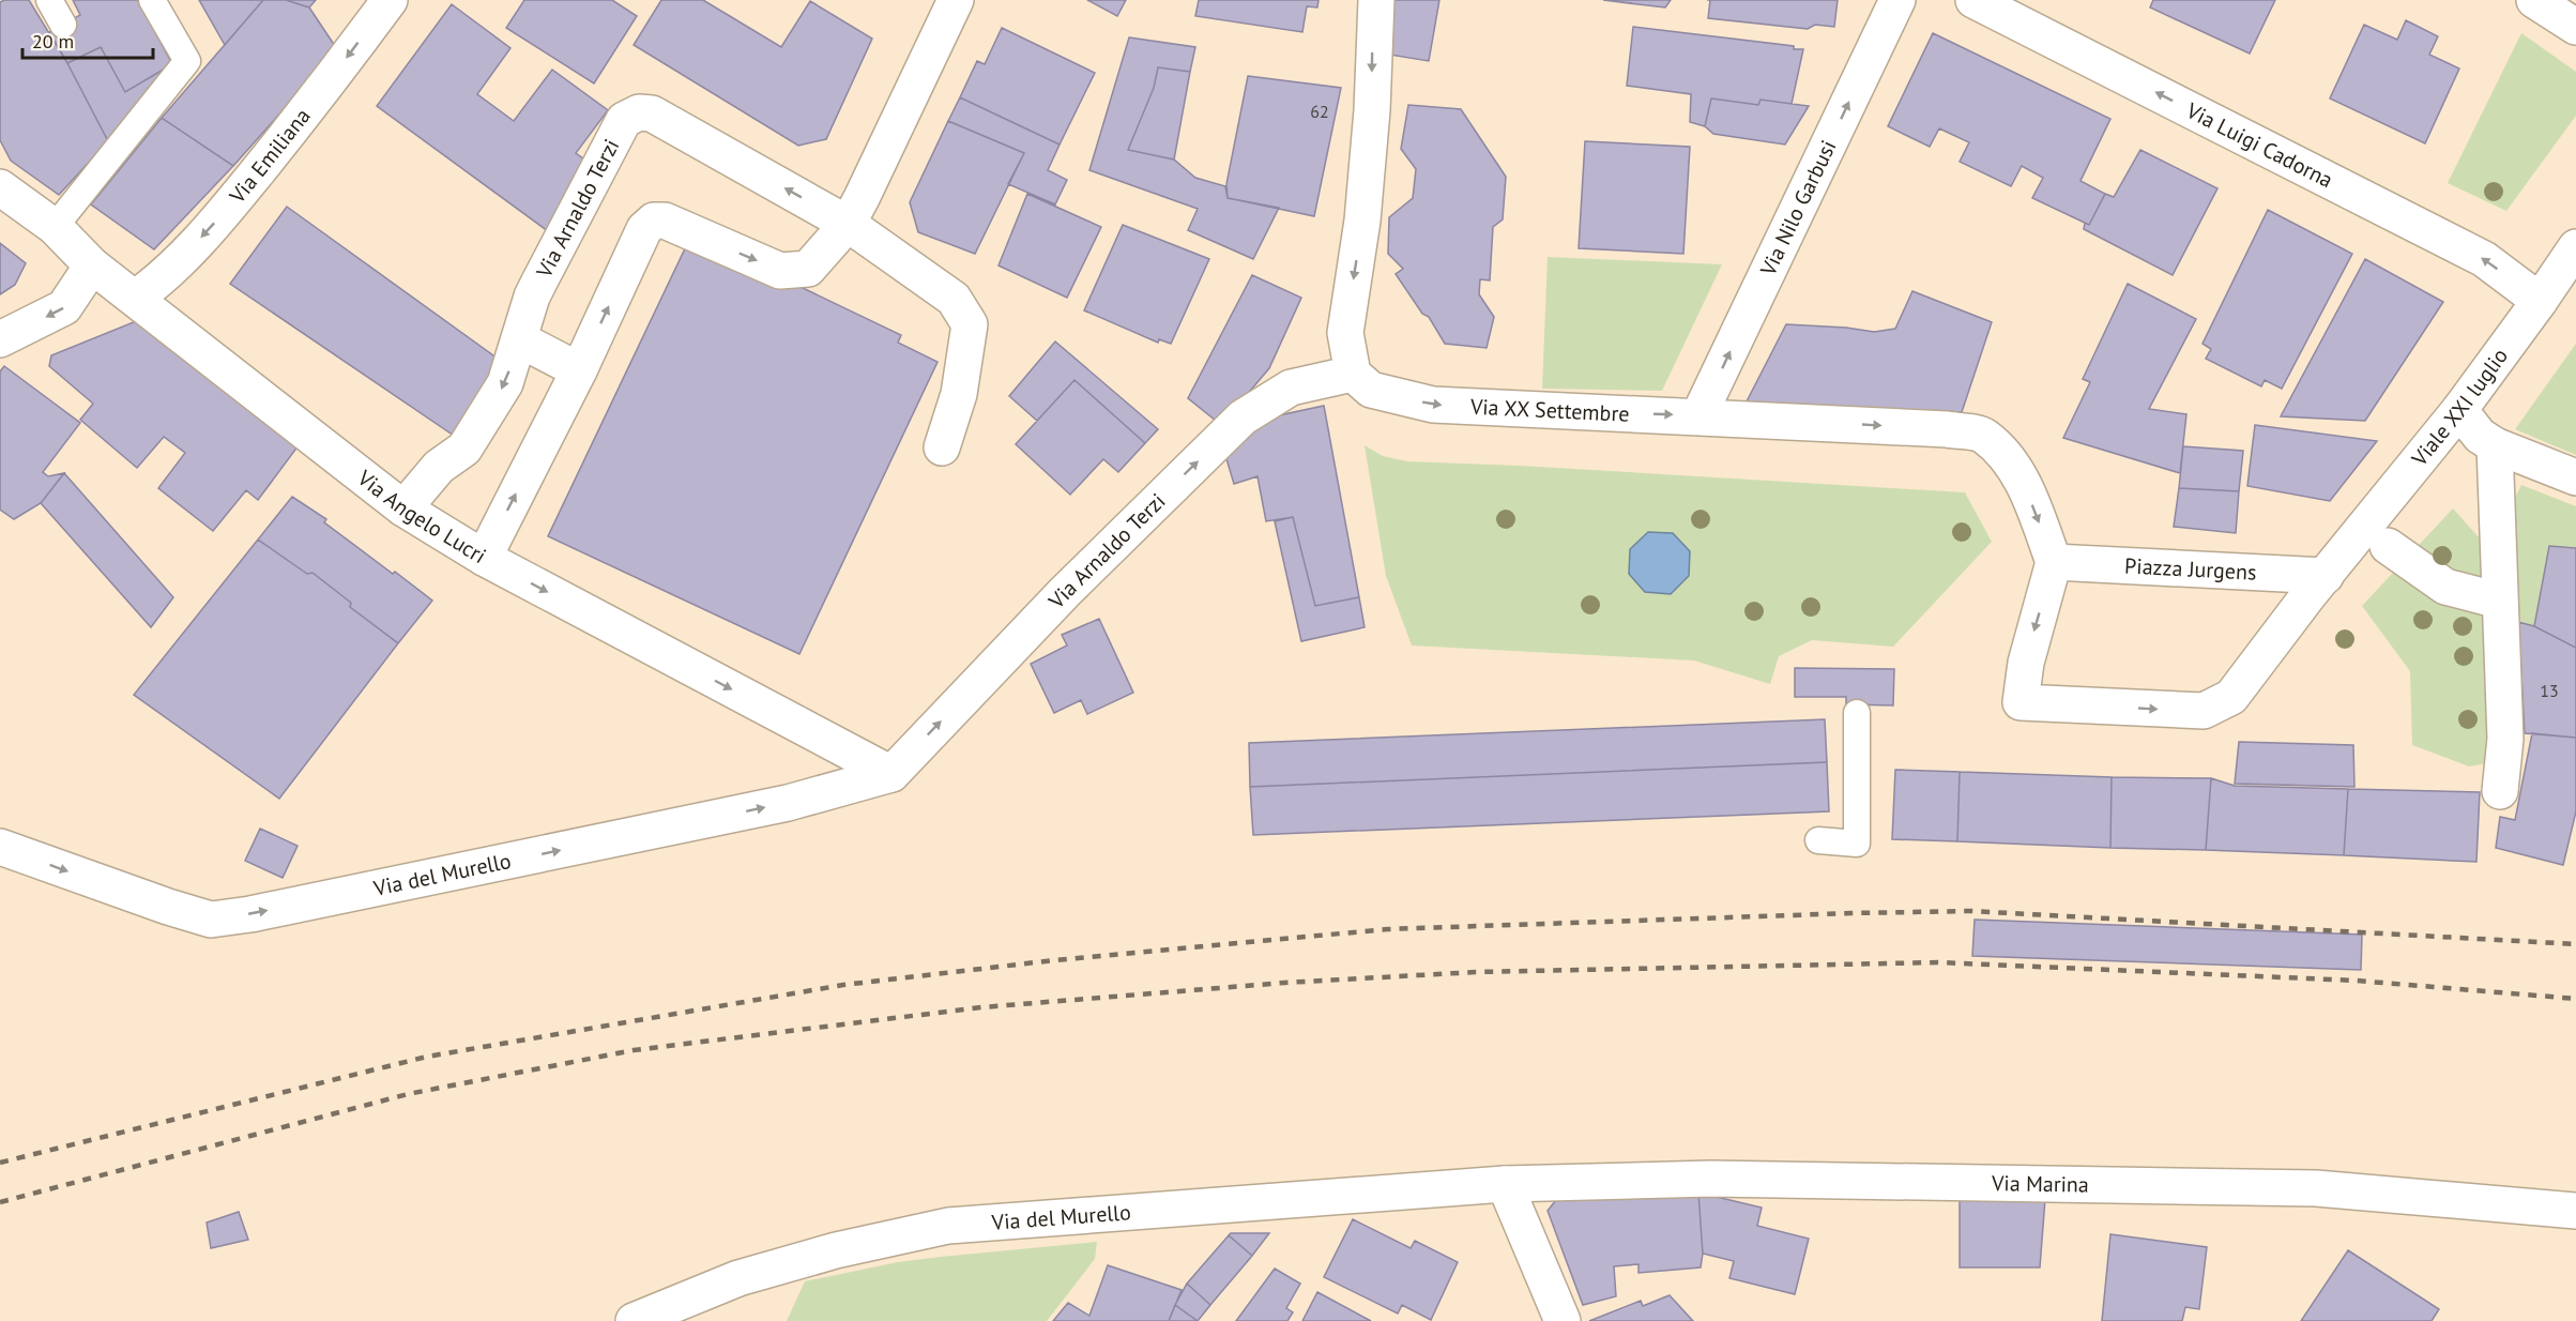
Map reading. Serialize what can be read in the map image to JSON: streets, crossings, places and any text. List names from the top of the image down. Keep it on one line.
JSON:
{"streets":{"street":["Via Luigi Cadorna","Via Emiliana","Via Arnaldo Terzi","Via Nilo Garbusi","Viale XXI luglio","Via XX Settembre","Via Angelo Lucri","Piazza Jurgens","Via del Murello","Via Marina"]},"crossings":[["Via Luigi Cadorna","Viale XXI luglio"],["Via Emiliana","Via Angelo Lucri"],["Via Arnaldo Terzi","Via XX Settembre"],["Via Arnaldo Terzi","Via Angelo Lucri"],["Via Arnaldo Terzi","Via del Murello"],["Via Nilo Garbusi","Via XX Settembre"],["Viale XXI luglio","Via XX Settembre"],["Viale XXI luglio","Piazza Jurgens"],["Via XX Settembre","Piazza Jurgens"],["Via Angelo Lucri","Via del Murello"],["Via del Murello","Via Marina"]],"one_way":["Via Luigi Cadorna","Via Emiliana","Via Nilo Garbusi","Via XX Settembre","Via Angelo Lucri","Via del Murello"],"house_numbers":["62","13"],"scale_bar":"20 m"}
